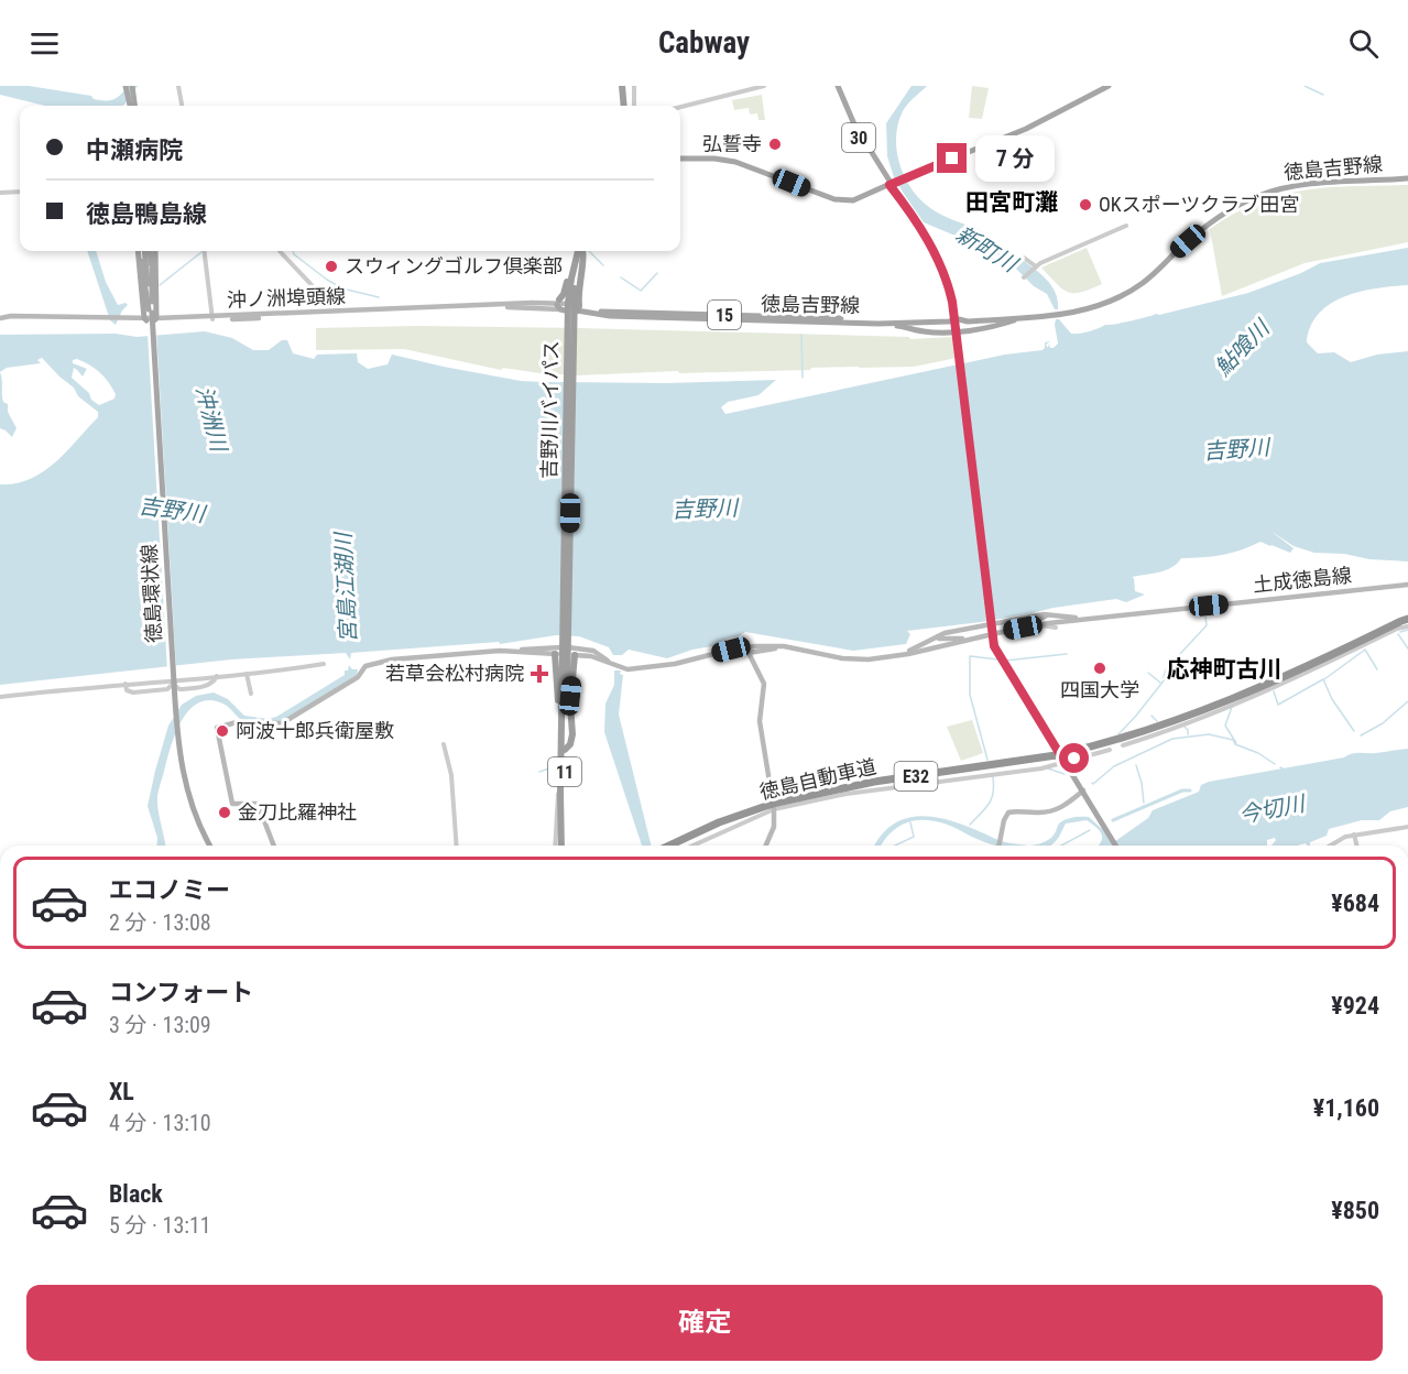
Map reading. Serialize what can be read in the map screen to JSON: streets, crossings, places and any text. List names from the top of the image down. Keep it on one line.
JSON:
{"streets":{"highway":["吉野川バイパス","11","E32","徳島自動車道"],"main road":["30","徳島吉野線","沖ノ洲埠頭線","15","土成徳島線","徳島環状線"]},"crossings":[["徳島吉野線","沖ノ洲埠頭線"],["徳島吉野線","15"],["徳島吉野線","吉野川バイパス"],["沖ノ洲埠頭線","吉野川バイパス"],["沖ノ洲埠頭線","徳島環状線"],["吉野川バイパス","11"]],"districts":["田宮町灘","応神町古川"],"water":["新町川","鮎喰川","沖洲川","吉野川","宮島江湖川","今切川"],"places":{"other":["弘誓寺","OKスポーツクラブ田宮","スウィングゴルフ倶楽部","四国大学","阿波十郎兵衛屋敷","金刀比羅神社"],"health":["若草会松村病院"]},"page":{"header":"Cabway","banner":["中瀬病院","徳島鴨島線"],"bubble":"7 分","list":[{"name":"エコノミー","note":"2 分 · 13:08","value":"¥684"},{"name":"コンフォート","note":"3 分 · 13:09","value":"¥924"},{"name":"XL","note":"4 分 · 13:10","value":"¥1,160"},{"name":"Black","note":"5 分 · 13:11","value":"¥850"}],"buttons":"確定"}}
